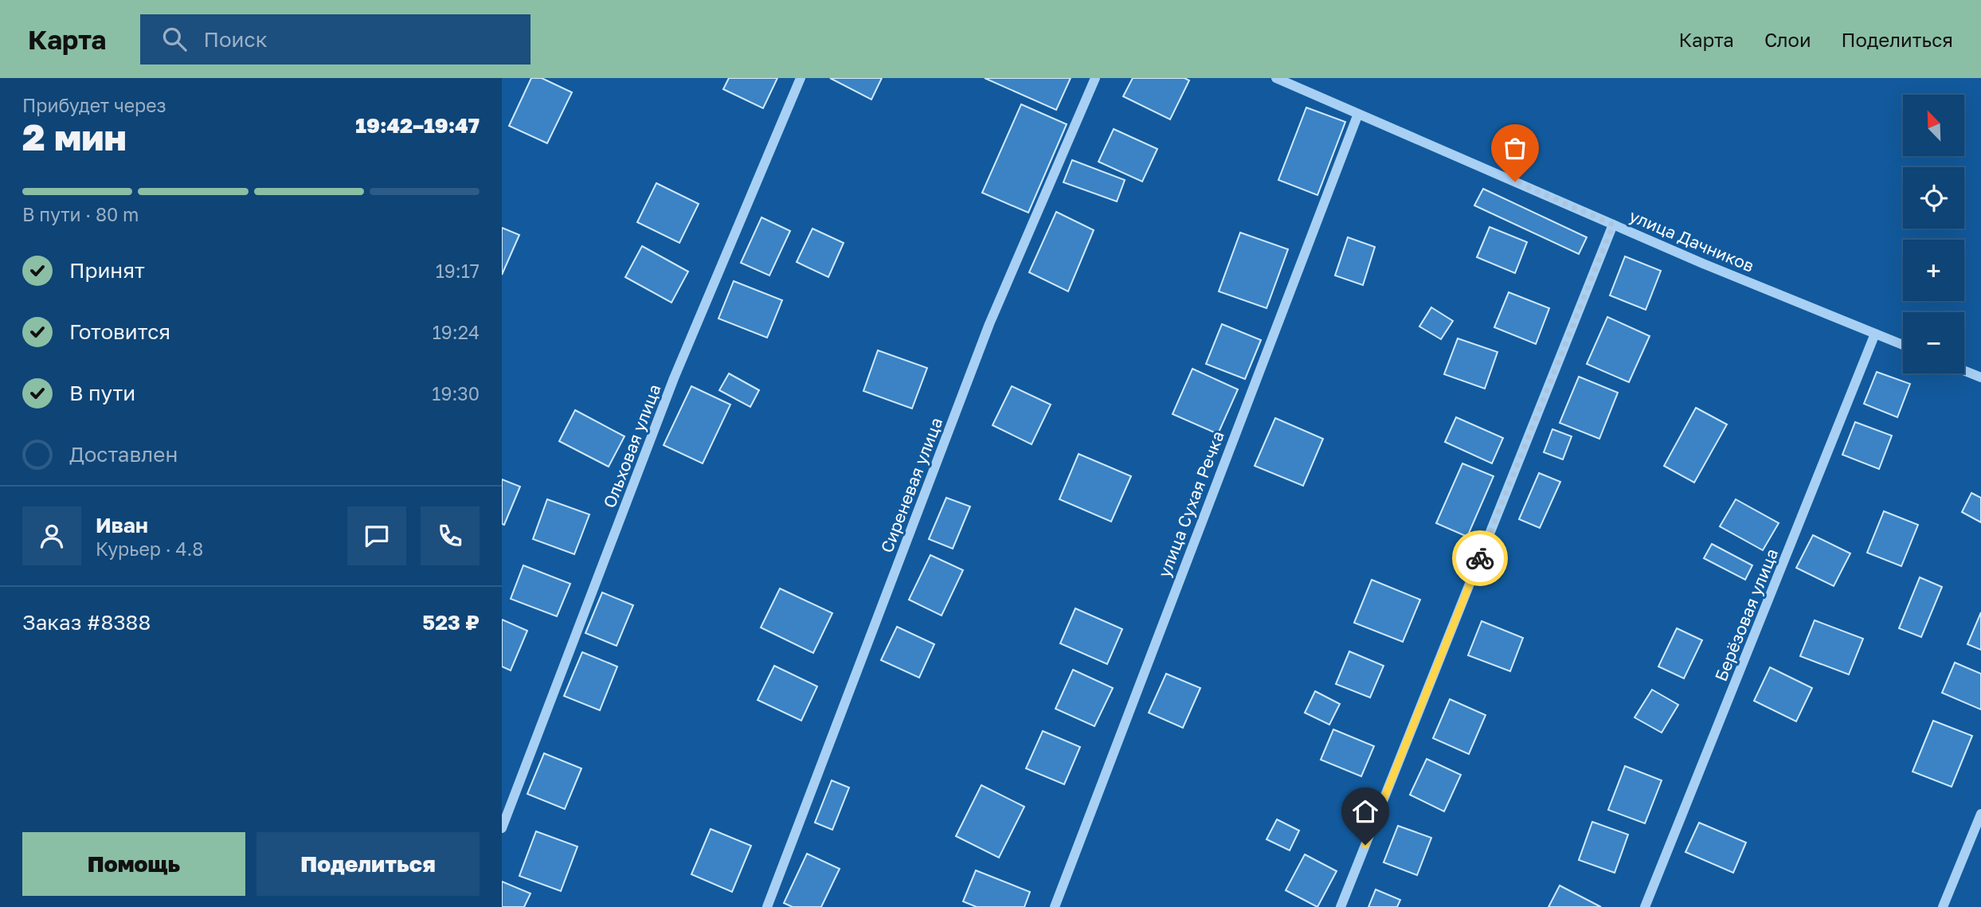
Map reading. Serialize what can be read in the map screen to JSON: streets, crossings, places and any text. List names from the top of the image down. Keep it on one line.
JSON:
{"streets":{"street":["улица Дачников","Ольховая улица","Сиреневая улица","улица Сухая Речка","Берёзовая улица"]},"crossings":[["улица Дачников","улица Сухая Речка"],["улица Дачников","Берёзовая улица"]],"north":"top left","page":{"header":"Карта","search":"Поиск","nav":["Карта","Слои","Поделиться"],"heading":["2 мин","Прибудет через","19:42–19:47"],"panel":["Иван","Курьер · 4.8","Заказ #8388","523 ₽"],"map_buttons":["+","−"],"bar":"В пути · 80 m","list":[["Принят","19:17"],["Готовится","19:24"],["В пути","19:30"],"Доставлен"],"buttons":["Помощь","Поделиться"]}}
